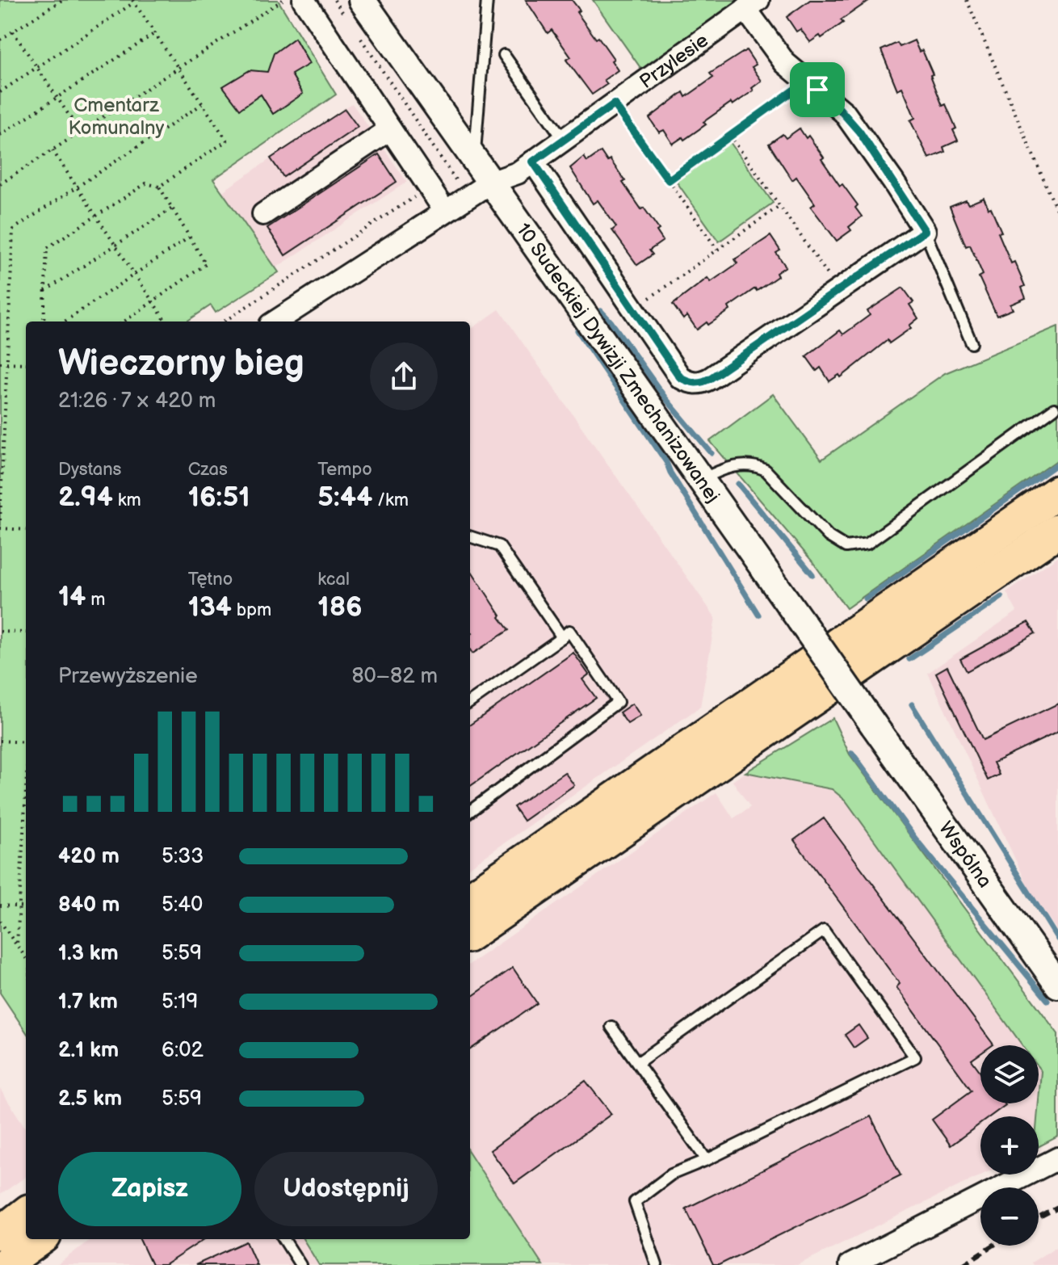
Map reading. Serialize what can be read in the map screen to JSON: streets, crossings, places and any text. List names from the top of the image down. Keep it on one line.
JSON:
{"streets":{"street":["Przylesie","10 Sudeckiej Dywizji Zmechanizowanej","Wspólna"]},"crossings":[["Przylesie","10 Sudeckiej Dywizji Zmechanizowanej"],["10 Sudeckiej Dywizji Zmechanizowanej","Wspólna"]],"parks":["Cmentarz Komunalny"],"page":{"heading":["Wieczorny bieg","21:26 · 7 × 420 m"],"stats":[["Dystans","2.94 km"],["Czas","16:51"],["Tempo","5:44 /km"],["14 m"],["Tętno","134 bpm"],["kcal","186"]],"chart":["Przewyższenie","80–82 m"],"list":[{"name":"420 m","note":"5:33"},{"name":"840 m","note":"5:40"},{"name":"1.3 km","note":"5:59"},{"name":"1.7 km","note":"5:19"},{"name":"2.1 km","note":"6:02"},{"name":"2.5 km","note":"5:59"}],"map_buttons":["+","−"],"buttons":["Zapisz","Udostępnij"]}}
